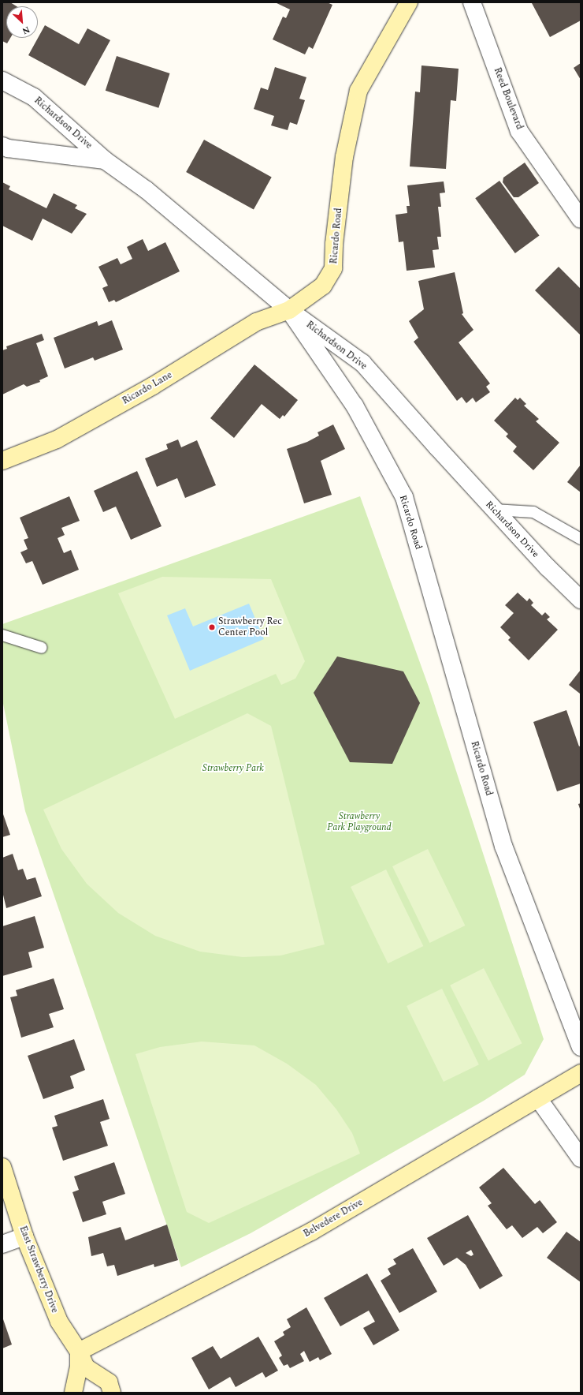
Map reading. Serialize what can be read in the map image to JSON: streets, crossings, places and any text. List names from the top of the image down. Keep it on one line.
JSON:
{"streets":{"street":["Reed Boulevard","Richardson Drive","Ricardo Road","Ricardo Lane","Belvedere Drive","East Strawberry Drive"]},"crossings":[["Richardson Drive","Ricardo Road"],["Richardson Drive","Ricardo Lane"],["Ricardo Road","Ricardo Lane"],["Belvedere Drive","East Strawberry Drive"]],"parks":["Strawberry Park","Strawberry Park Playground"],"places":["Strawberry Rec Center Pool"],"north":"bottom right"}
